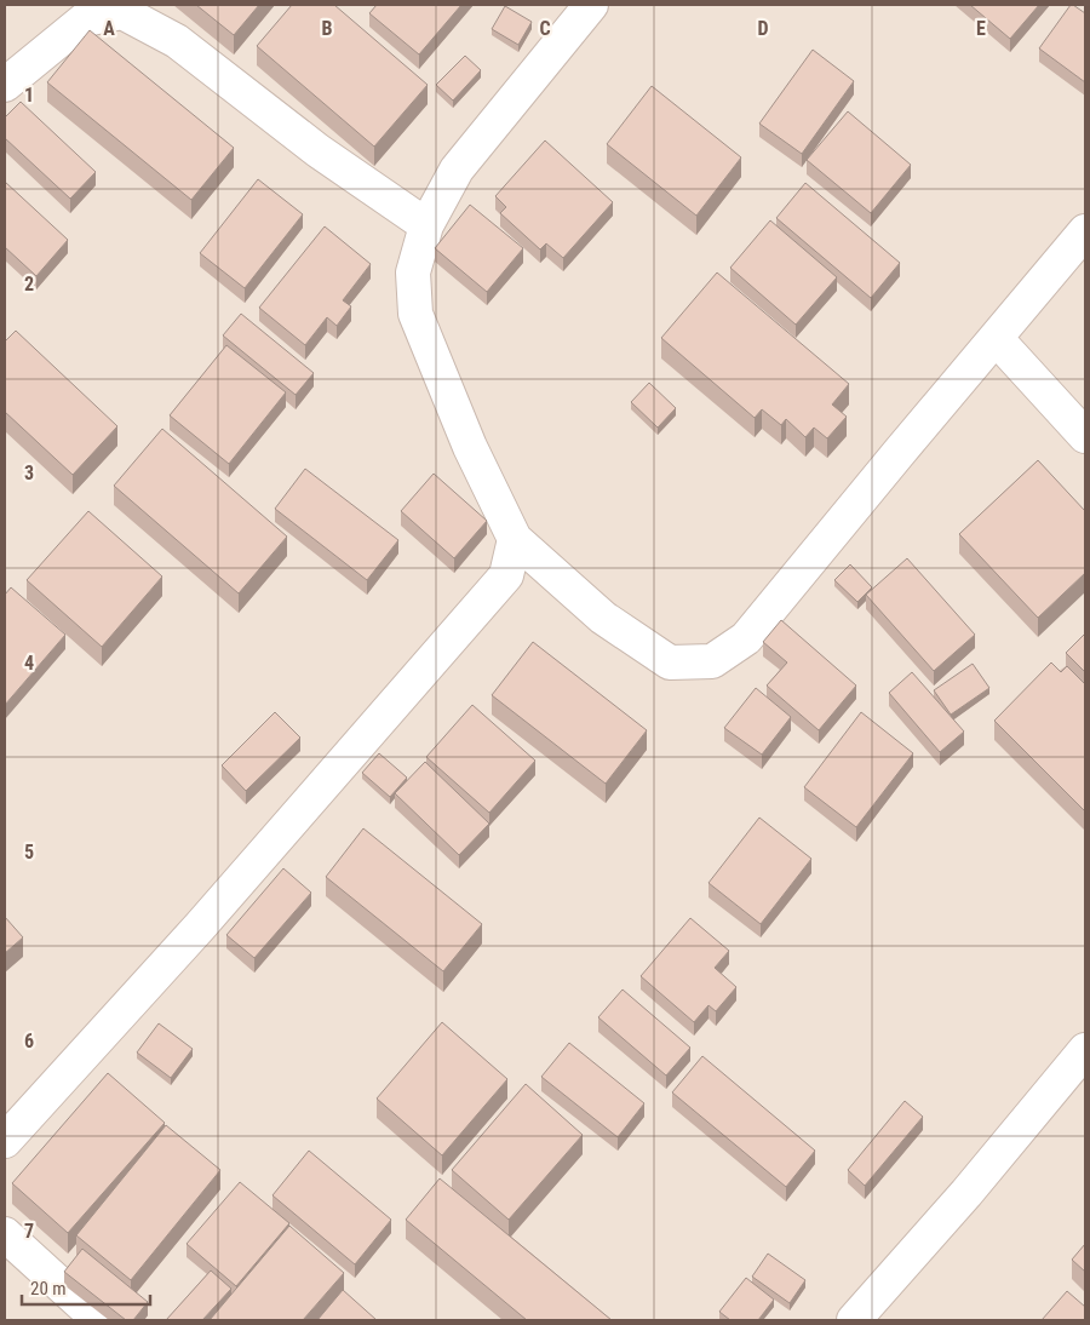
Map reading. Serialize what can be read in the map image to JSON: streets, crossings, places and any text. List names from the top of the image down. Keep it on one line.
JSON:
{"scale_bar":"20 m","grid":{"columns":["A","B","C","D","E"],"rows":["1","2","3","4","5","6","7"]}}
